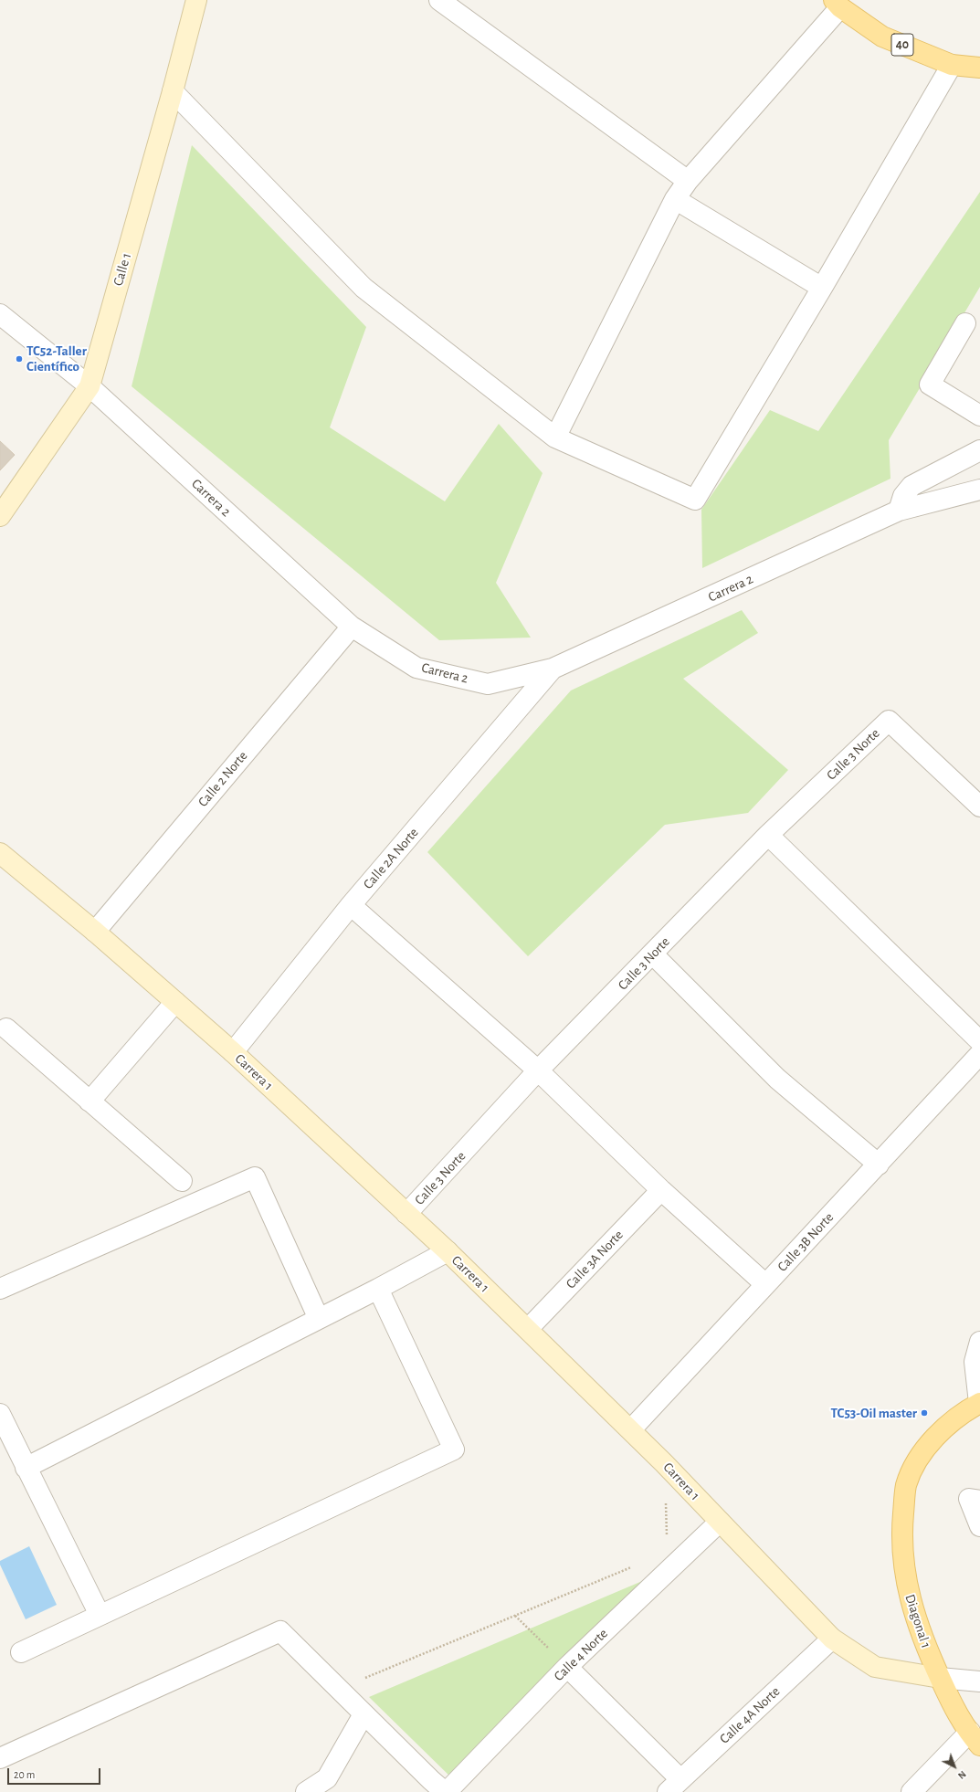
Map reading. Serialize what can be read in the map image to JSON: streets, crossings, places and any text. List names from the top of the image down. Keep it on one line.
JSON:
{"streets":{"main road":["40","Diagonal 1"],"street":["Calle 1","Carrera 2","Calle 3 Norte","Calle 2 Norte","Calle 2A Norte","Carrera 1","Calle 3B Norte","Calle 3A Norte","Calle 4 Norte","Calle 4A Norte"]},"crossings":[["Calle 1","Carrera 2"],["Carrera 2","Calle 2 Norte"],["Carrera 2","Calle 2A Norte"],["Calle 3 Norte","Carrera 1"],["Calle 2 Norte","Carrera 1"],["Calle 2A Norte","Carrera 1"],["Carrera 1","Calle 3B Norte"],["Carrera 1","Calle 3A Norte"],["Carrera 1","Diagonal 1"],["Carrera 1","Calle 4 Norte"],["Carrera 1","Calle 4A Norte"]],"places":["TC52-Taller Científico","TC53-Oil master"],"scale_bar":"20 m","north":"bottom right"}
